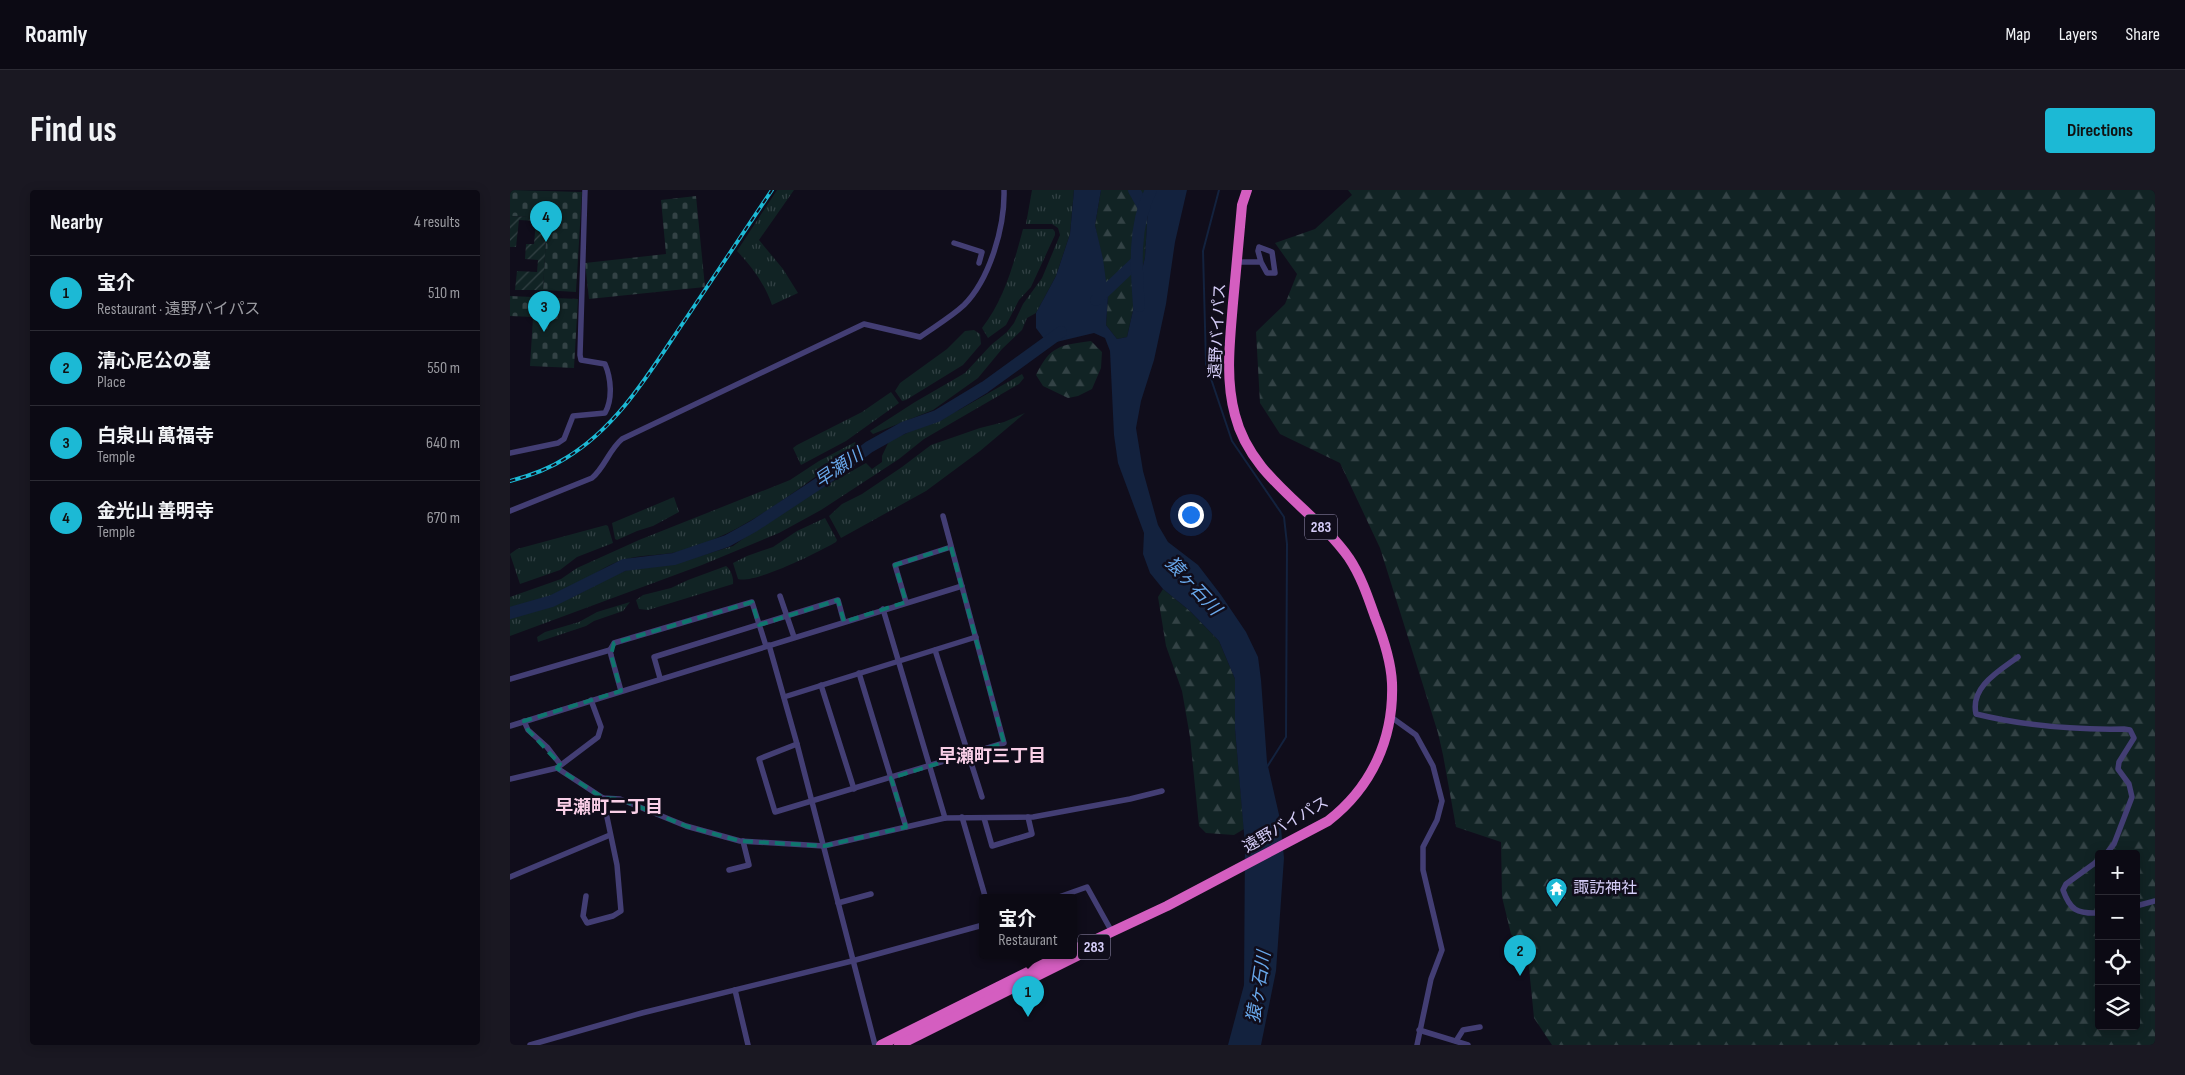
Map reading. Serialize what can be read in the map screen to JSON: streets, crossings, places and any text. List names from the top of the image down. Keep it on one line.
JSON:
{"streets":{"highway":["遠野バイパス","283"]},"districts":["早瀬町三丁目","早瀬町二丁目"],"water":["早瀬川","猿ヶ石川"],"places":{"temple":["諏訪神社"]},"page":{"header":"Roamly","nav":["Map","Layers","Share"],"buttons":"Directions","title":"Find us","heading":["Nearby","4 results"],"pins":["4","3","2","1"],"list":[{"mark":"1","name":"宝介","note":"Restaurant · 遠野バイパス","value":"510 m"},{"mark":"2","name":"清心尼公の墓","note":"Place","value":"550 m"},{"mark":"3","name":"白泉山 萬福寺","note":"Temple","value":"640 m"},{"mark":"4","name":"金光山 善明寺","note":"Temple","value":"670 m"}],"map_buttons":["+","−"],"popup":["宝介","Restaurant"]}}
